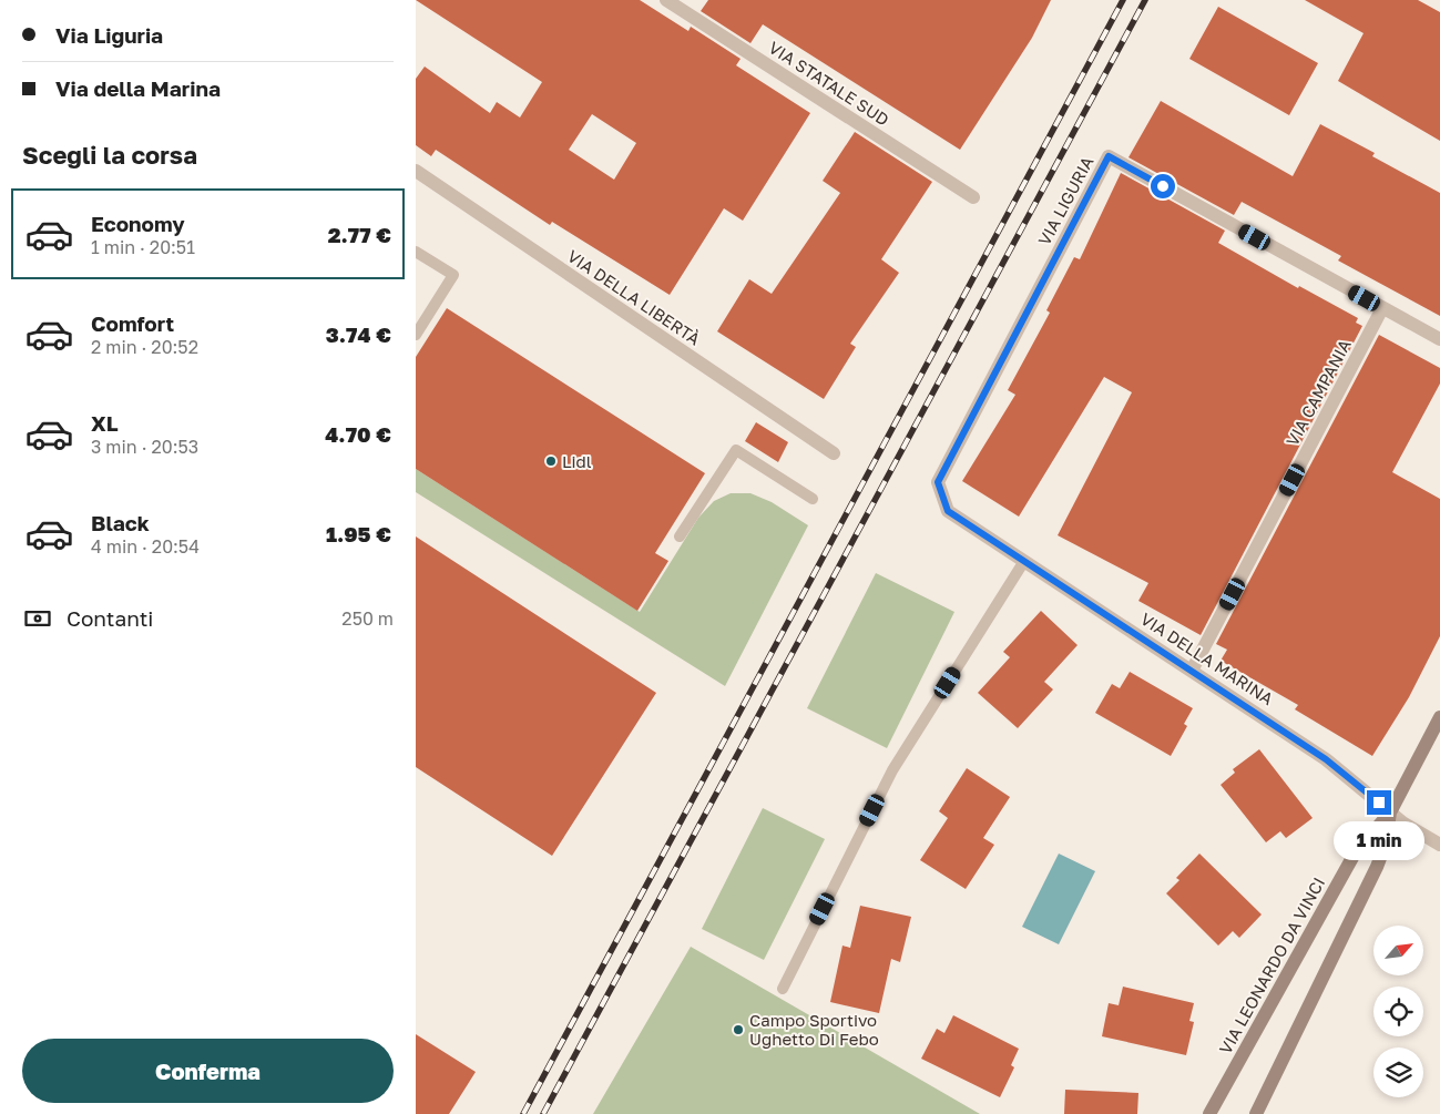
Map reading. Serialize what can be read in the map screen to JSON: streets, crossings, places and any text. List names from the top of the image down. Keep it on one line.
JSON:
{"streets":{"street":["VIA STATALE SUD","VIA LIGURIA","VIA DELLA LIBERTÀ","VIA CAMPANIA","VIA DELLA MARINA","VIA LEONARDO DA VINCI"]},"crossings":[["VIA LIGURIA","VIA CAMPANIA"],["VIA LIGURIA","VIA DELLA MARINA"],["VIA CAMPANIA","VIA DELLA MARINA"],["VIA DELLA MARINA","VIA LEONARDO DA VINCI"]],"places":["Lidl","Campo Sportivo Ughetto Di Febo"],"north":"top right","page":{"banner":["Via Liguria","Via della Marina"],"heading":"Scegli la corsa","list":[{"name":"Economy","note":"1 min · 20:51","value":"2.77 €"},{"name":"Comfort","note":"2 min · 20:52","value":"3.74 €"},{"name":"XL","note":"3 min · 20:53","value":"4.70 €"},{"name":"Black","note":"4 min · 20:54","value":"1.95 €"}],"pay":["Contanti","250 m"],"bubble":"1 min","buttons":"Conferma"}}
